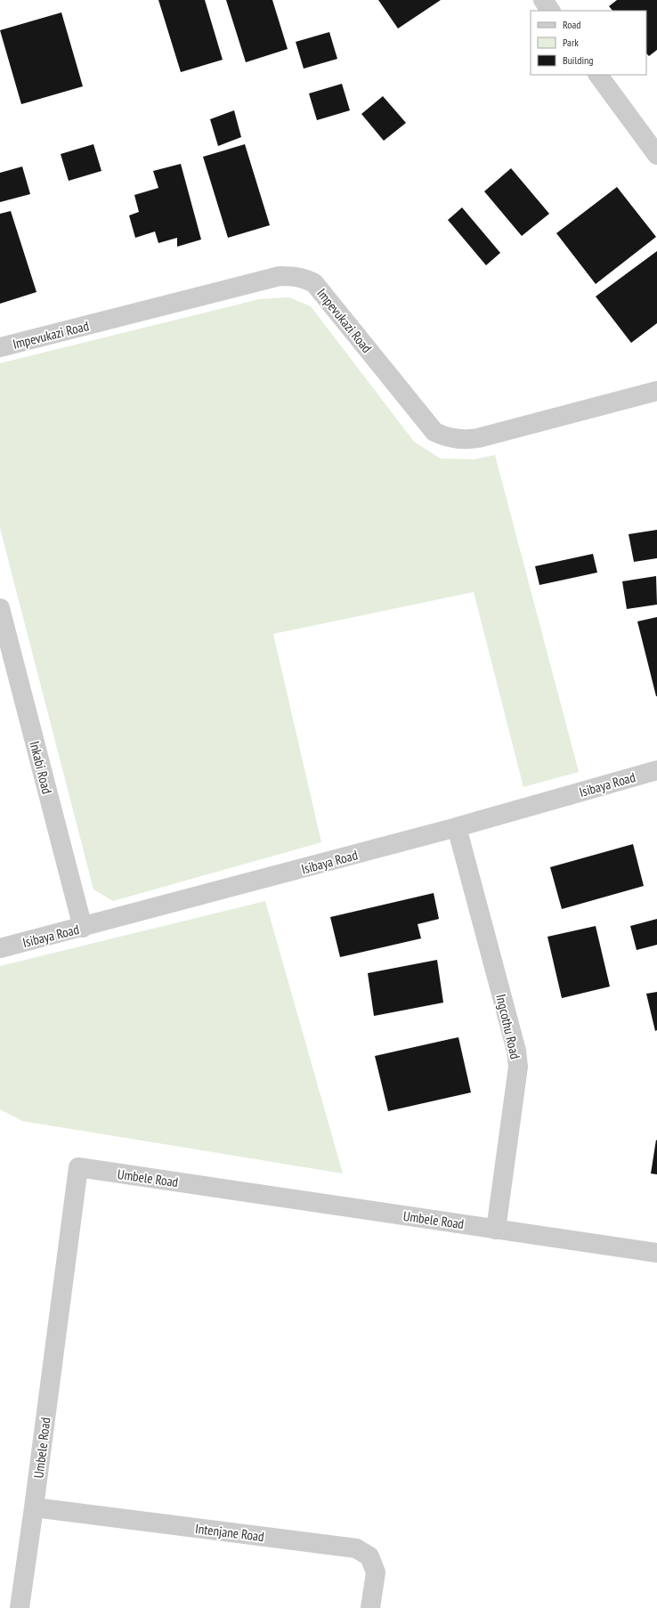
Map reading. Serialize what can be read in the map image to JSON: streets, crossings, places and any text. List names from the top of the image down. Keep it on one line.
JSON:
{"streets":{"street":["Impevukazi Road","Inkabi Road","Isibaya Road","Ingcothu Road","Umbele Road","Intenjane Road"]},"crossings":[["Inkabi Road","Isibaya Road"],["Isibaya Road","Ingcothu Road"],["Ingcothu Road","Umbele Road"],["Umbele Road","Intenjane Road"]],"legend":["Road","Park","Building"]}
